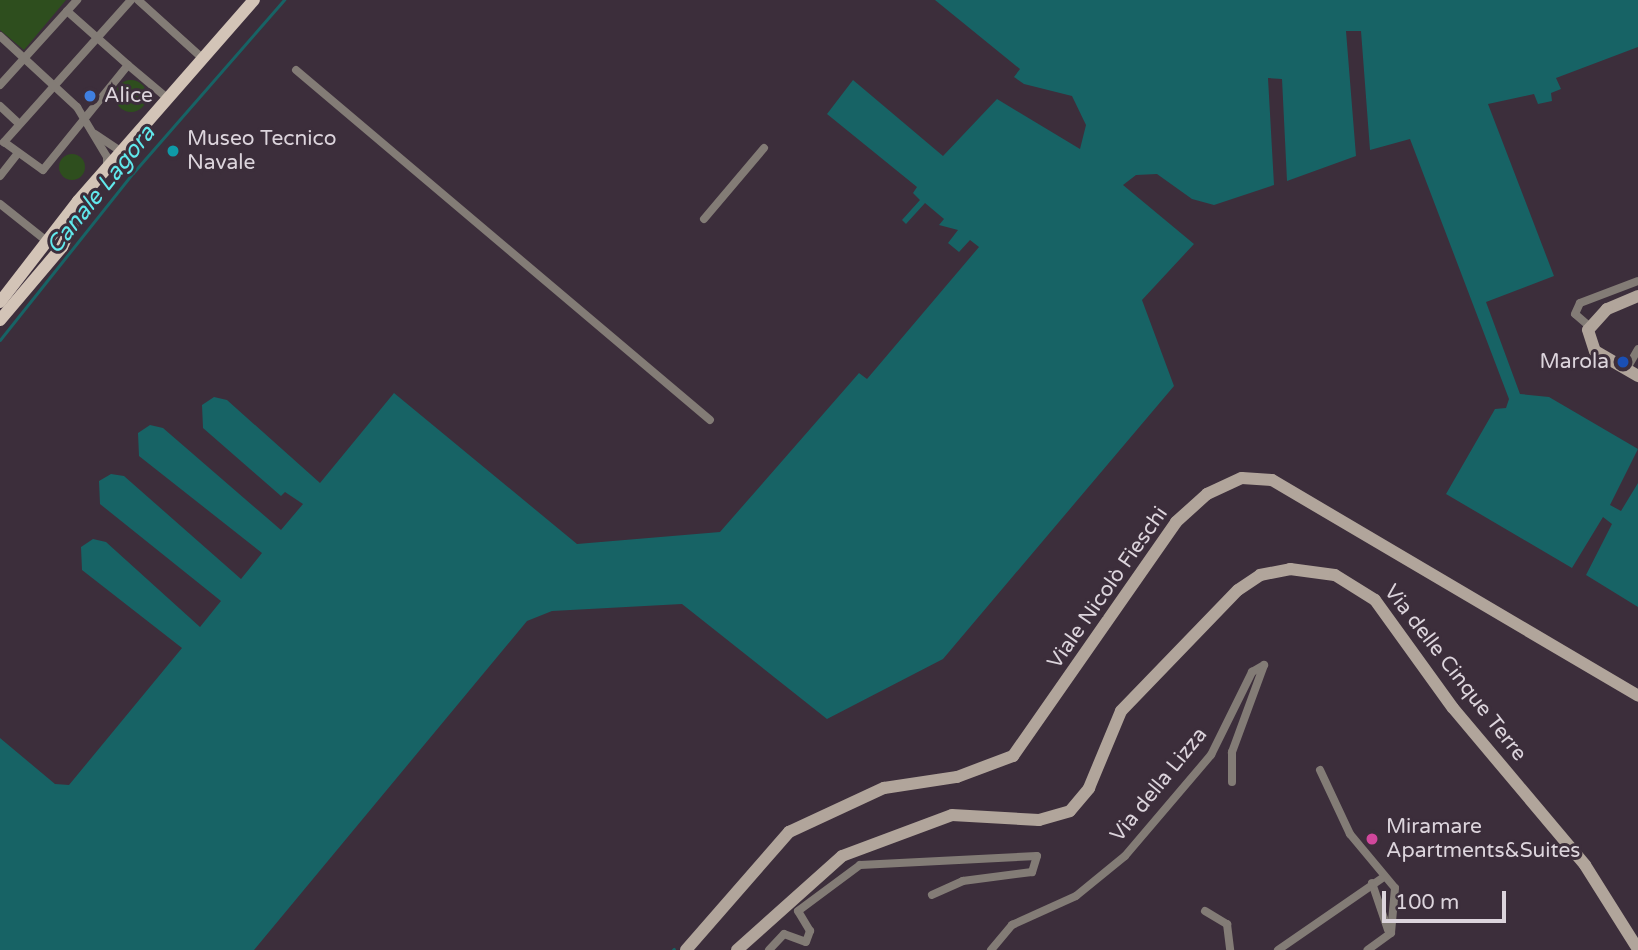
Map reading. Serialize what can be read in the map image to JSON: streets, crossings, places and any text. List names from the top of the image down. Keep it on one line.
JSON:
{"streets":{"main road":["Viale Nicolò Fieschi","Via delle Cinque Terre"],"street":["Via della Lizza"]},"water":["Canale Lagora"],"places":["Alice","Museo Tecnico Navale","Marola","Miramare Apartments&Suites"],"scale_bar":"100 m"}
